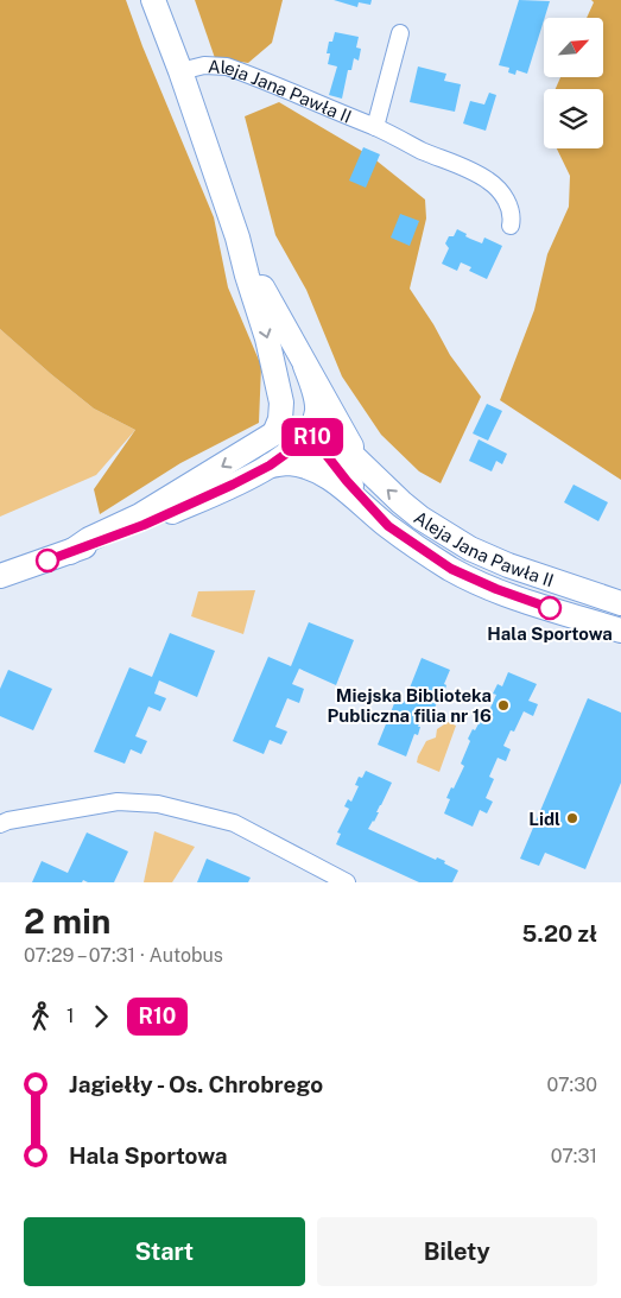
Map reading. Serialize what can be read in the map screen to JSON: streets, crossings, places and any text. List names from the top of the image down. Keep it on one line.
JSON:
{"streets":{"street":["Aleja Jana Pawła II"]},"places":["Hala Sportowa","Miejska Biblioteka Publiczna filia nr 16","Lidl"],"lines":["bus line R10"],"north":"top right","page":{"on_map":"R10","heading":["2 min","07:29 – 07:31 · Autobus","5.20 zł"],"legs":["1","R10"],"list":[{"name":"Jagiełły - Os. Chrobrego","value":"07:30"},{"name":"Hala Sportowa","value":"07:31"}],"buttons":["Start","Bilety"]}}
